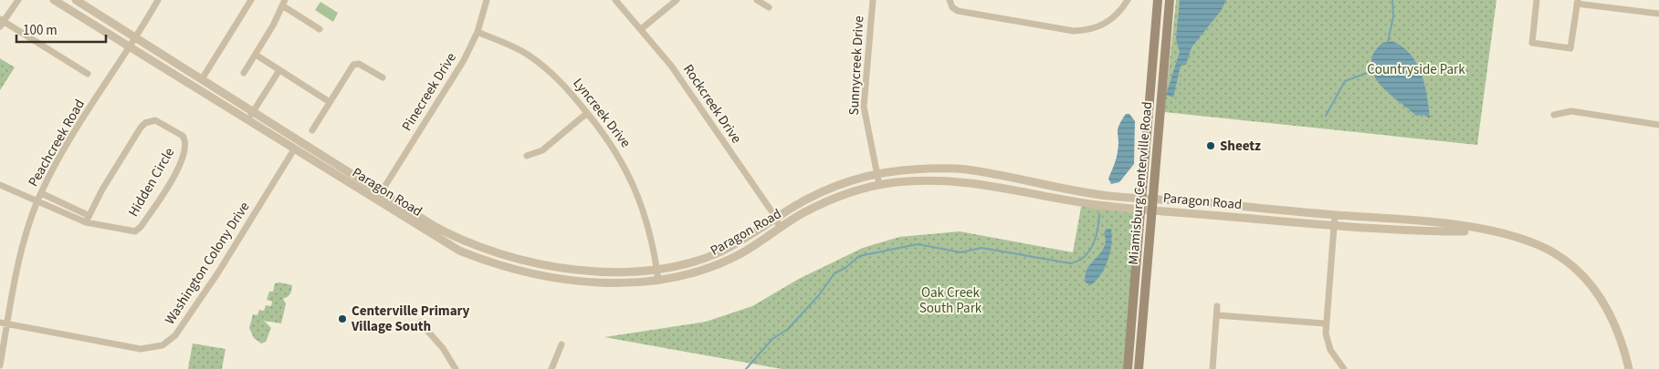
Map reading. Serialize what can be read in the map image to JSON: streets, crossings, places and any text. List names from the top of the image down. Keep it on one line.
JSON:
{"streets":{"main road":["Miamisburg Centerville Road"],"street":["Sunnycreek Drive","Pinecreek Drive","Rockcreek Drive","Lyncreek Drive","Peachcreek Road","Hidden Circle","Paragon Road","Washington Colony Drive"]},"crossings":[["Sunnycreek Drive","Paragon Road"],["Pinecreek Drive","Lyncreek Drive"],["Pinecreek Drive","Paragon Road"],["Rockcreek Drive","Paragon Road"],["Lyncreek Drive","Paragon Road"],["Peachcreek Road","Hidden Circle"],["Peachcreek Road","Paragon Road"],["Peachcreek Road","Washington Colony Drive"],["Miamisburg Centerville Road","Paragon Road"],["Paragon Road","Washington Colony Drive"]],"parks":["Countryside Park","Oak Creek South Park"],"places":["Sheetz","Centerville Primary Village South"],"scale_bar":"100 m"}
